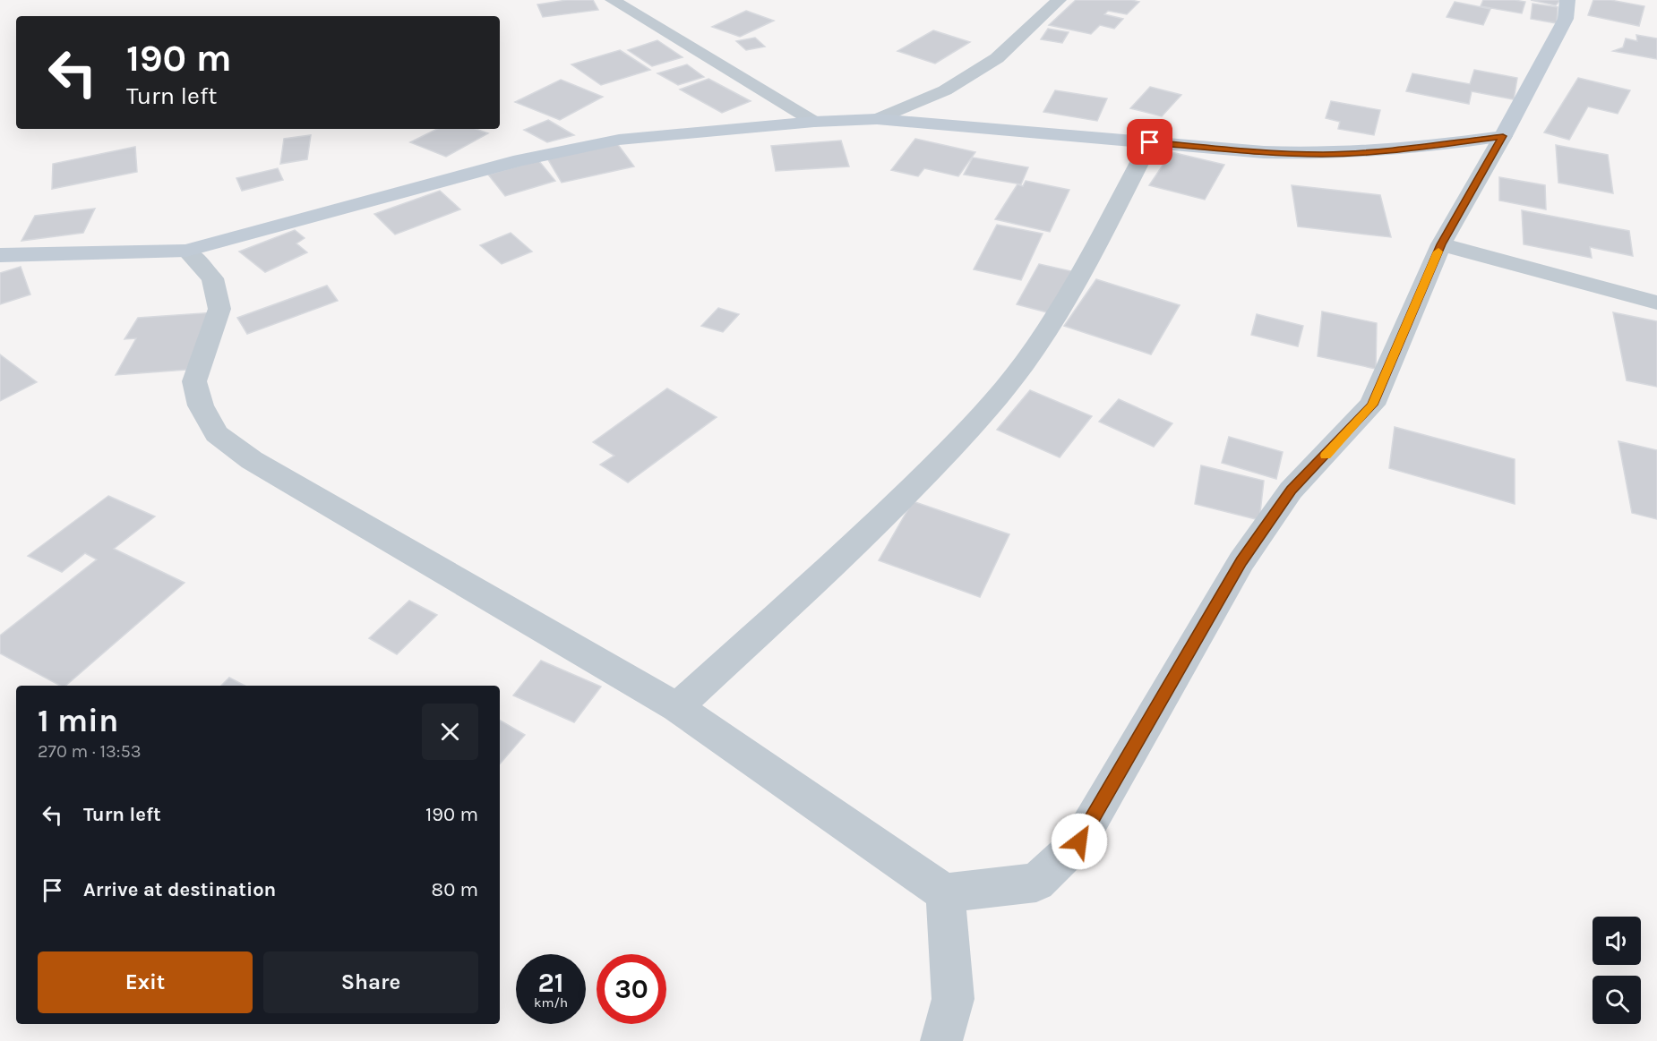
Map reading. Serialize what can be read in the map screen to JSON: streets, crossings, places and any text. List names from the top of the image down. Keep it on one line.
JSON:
{"page":{"turn":["190 m","Turn left"],"heading":["1 min","270 m · 13:53"],"list":[{"name":"Turn left","value":"190 m"},{"name":"Arrive at destination","value":"80 m"}],"buttons":["Exit","Share"],"speed":"21 km/h","limit":"30"}}
